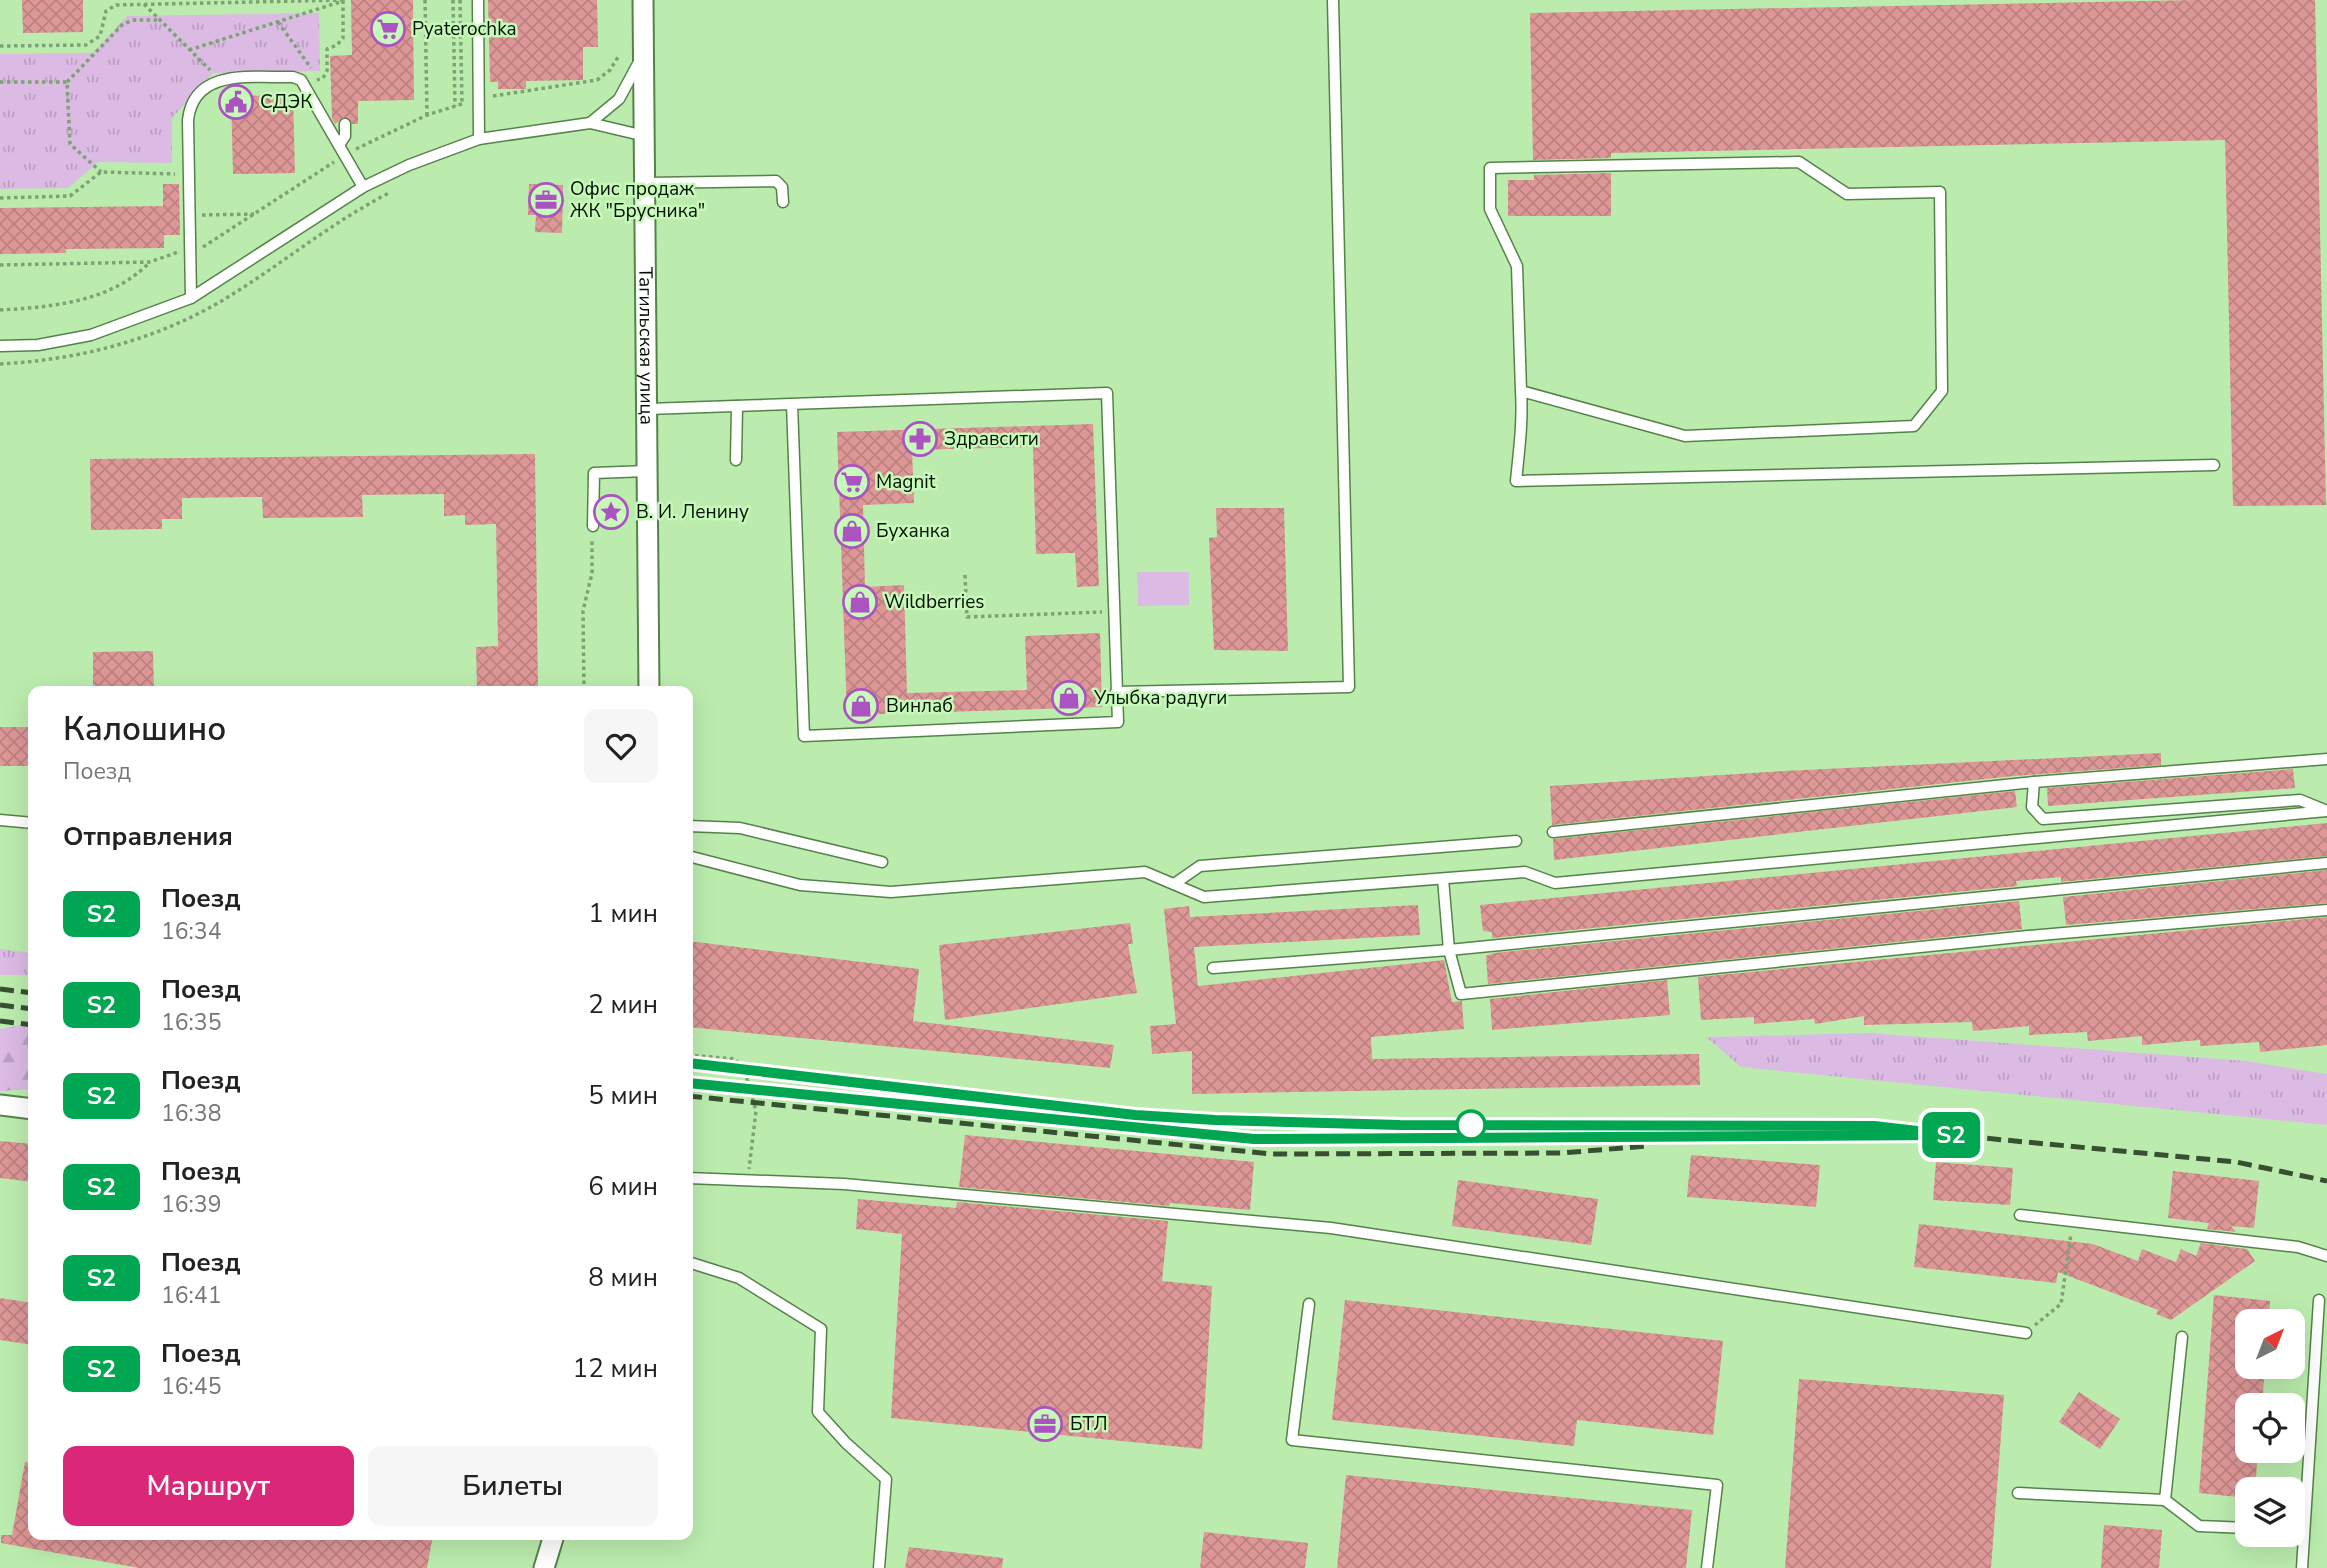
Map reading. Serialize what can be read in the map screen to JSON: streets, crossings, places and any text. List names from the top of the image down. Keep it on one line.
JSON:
{"streets":{"street":["Тагильская улица"]},"places":{"supermarket":["Pyaterochka","Magnit"],"public building":["СДЭК"],"office":["Офис продаж ЖК \"Брусника\"","БТЛ"],"pharmacy":["Здравсити"],"place":["В. И. Ленину"],"shop":["Буханка","Wildberries","Улыбка радуги","Винлаб"]},"north":"top right","page":{"on_map":"S2","heading":[["Калошино","Поезд"],"Отправления"],"list":[{"mark":"S2","name":"Поезд","note":"16:34","value":"1 мин"},{"mark":"S2","name":"Поезд","note":"16:35","value":"2 мин"},{"mark":"S2","name":"Поезд","note":"16:38","value":"5 мин"},{"mark":"S2","name":"Поезд","note":"16:39","value":"6 мин"},{"mark":"S2","name":"Поезд","note":"16:41","value":"8 мин"},{"mark":"S2","name":"Поезд","note":"16:45","value":"12 мин"}],"buttons":["Маршрут","Билеты"]}}
